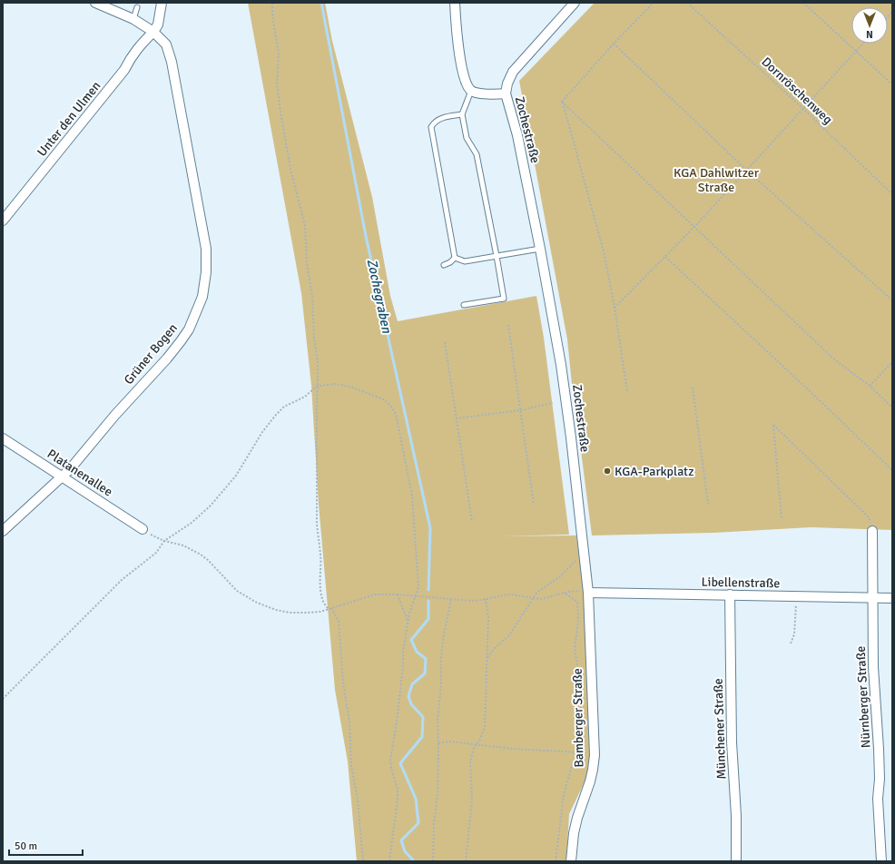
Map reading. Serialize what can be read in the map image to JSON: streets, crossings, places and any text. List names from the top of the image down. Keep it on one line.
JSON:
{"streets":{"street":["Unter den Ulmen","Zochestraße","Grüner Bogen","Platanenallee","Libellenstraße","Nürnberger Straße","Bamberger Straße","Münchener Straße"],"path":["Dornröschenweg"]},"crossings":[["Unter den Ulmen","Grüner Bogen"],["Zochestraße","Libellenstraße"],["Zochestraße","Bamberger Straße"],["Grüner Bogen","Platanenallee"],["Libellenstraße","Nürnberger Straße"],["Libellenstraße","Bamberger Straße"],["Libellenstraße","Münchener Straße"]],"water":["Zochegraben"],"parks":["KGA Dahlwitzer Straße"],"places":["KGA-Parkplatz"],"scale_bar":"50 m","north":"bottom"}
